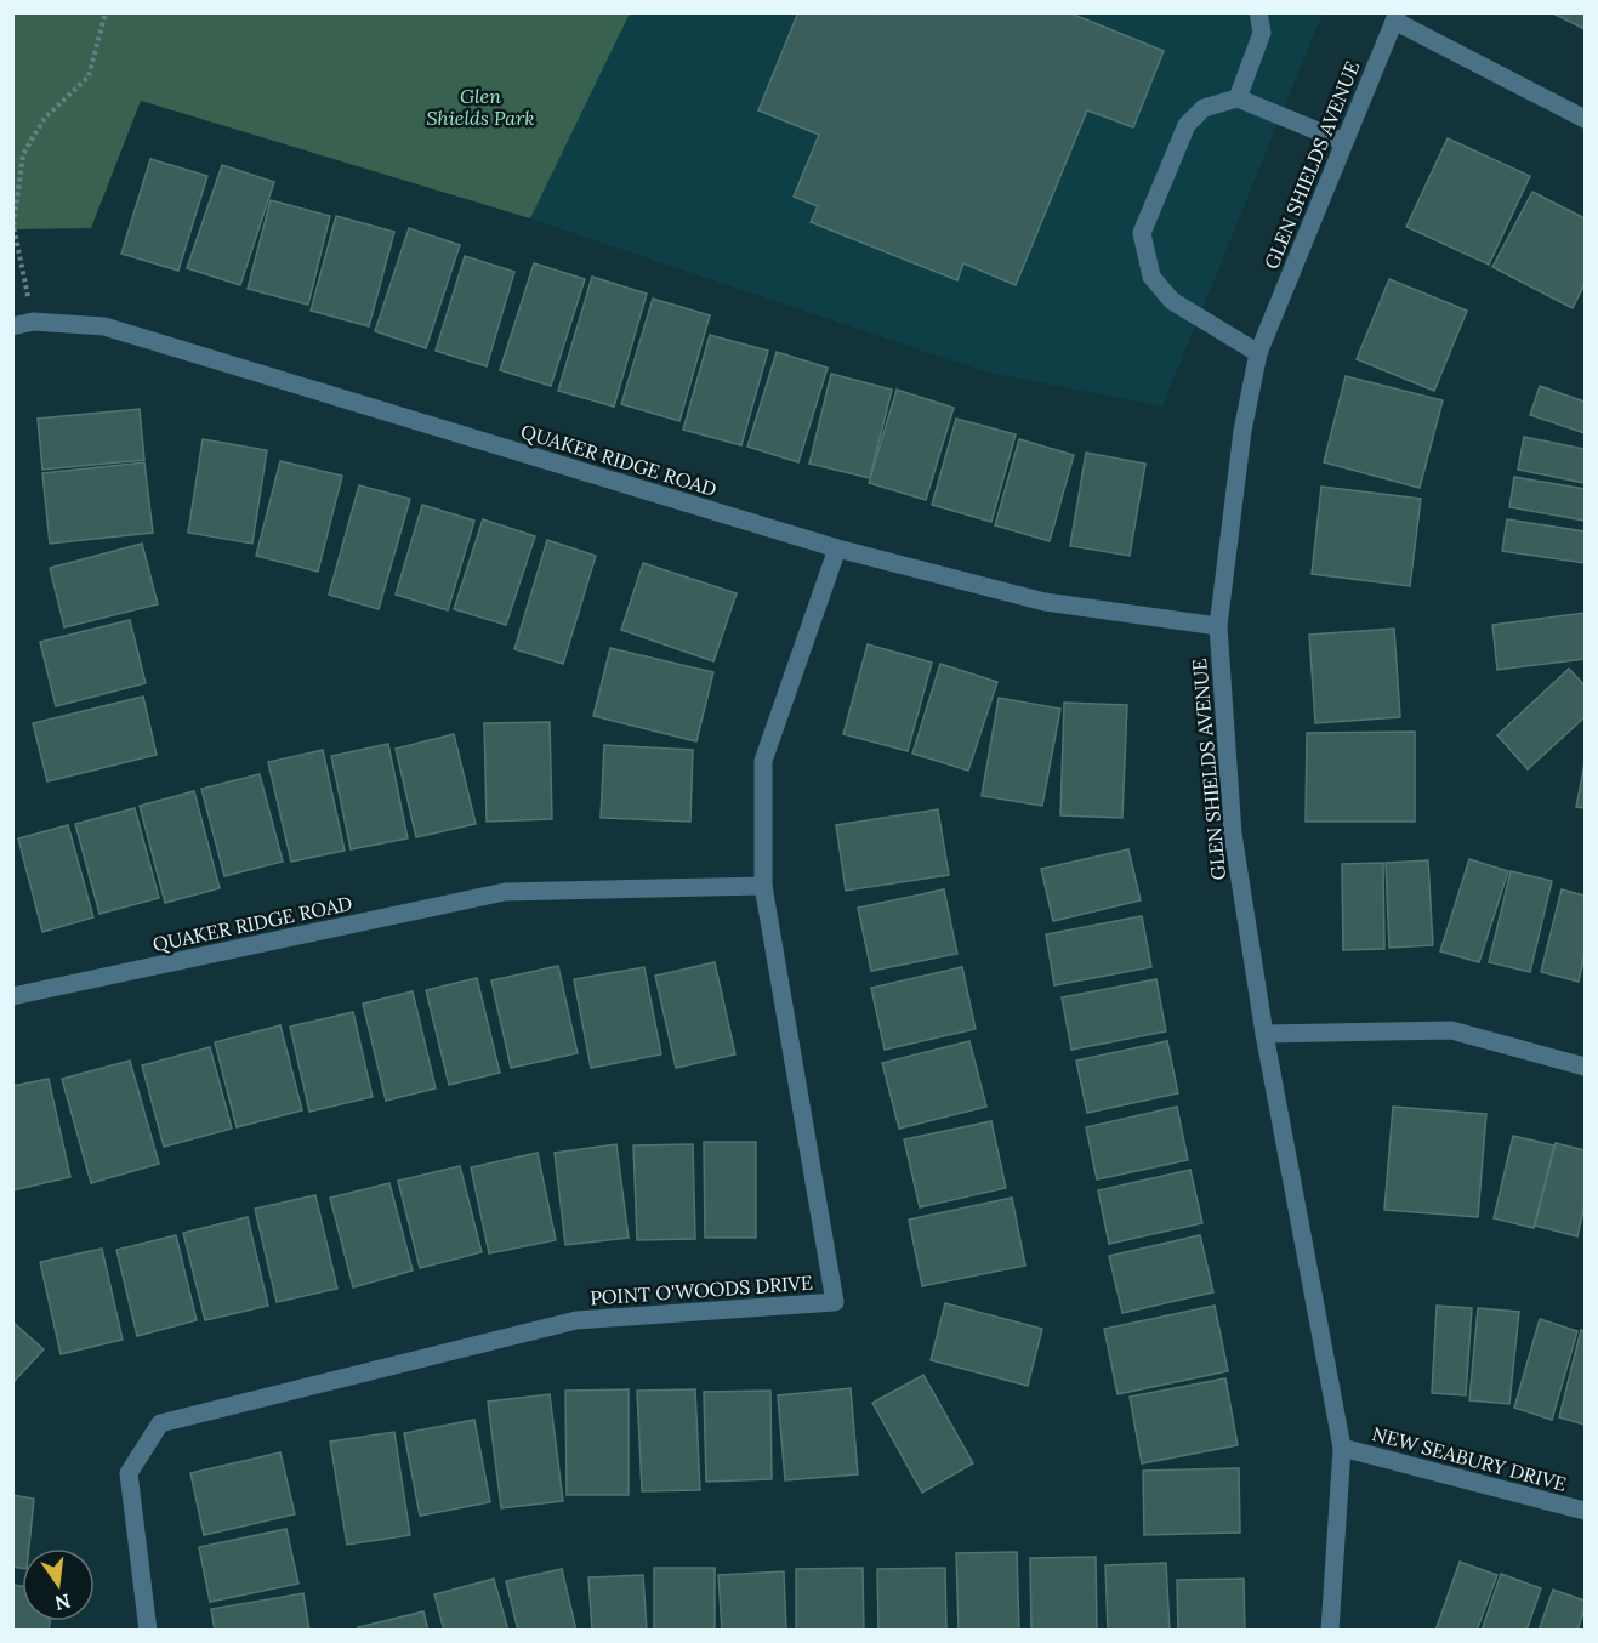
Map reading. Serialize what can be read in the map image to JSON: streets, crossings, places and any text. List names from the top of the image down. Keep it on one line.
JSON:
{"streets":{"street":["GLEN SHIELDS AVENUE","QUAKER RIDGE ROAD","POINT O'WOODS DRIVE","NEW SEABURY DRIVE"]},"crossings":[["GLEN SHIELDS AVENUE","QUAKER RIDGE ROAD"],["GLEN SHIELDS AVENUE","NEW SEABURY DRIVE"],["QUAKER RIDGE ROAD","POINT O'WOODS DRIVE"]],"parks":["Glen Shields Park"],"north":"bottom"}
